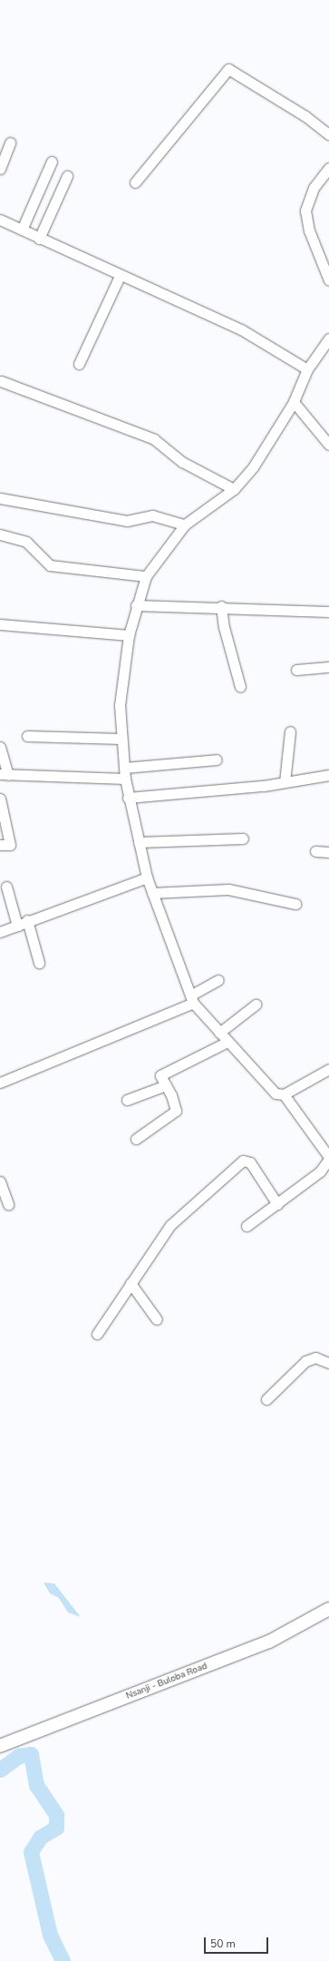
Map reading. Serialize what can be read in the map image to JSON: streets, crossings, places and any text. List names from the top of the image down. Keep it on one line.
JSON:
{"streets":{"main road":["Nsanji - Buloba Road"]},"scale_bar":"50 m"}
